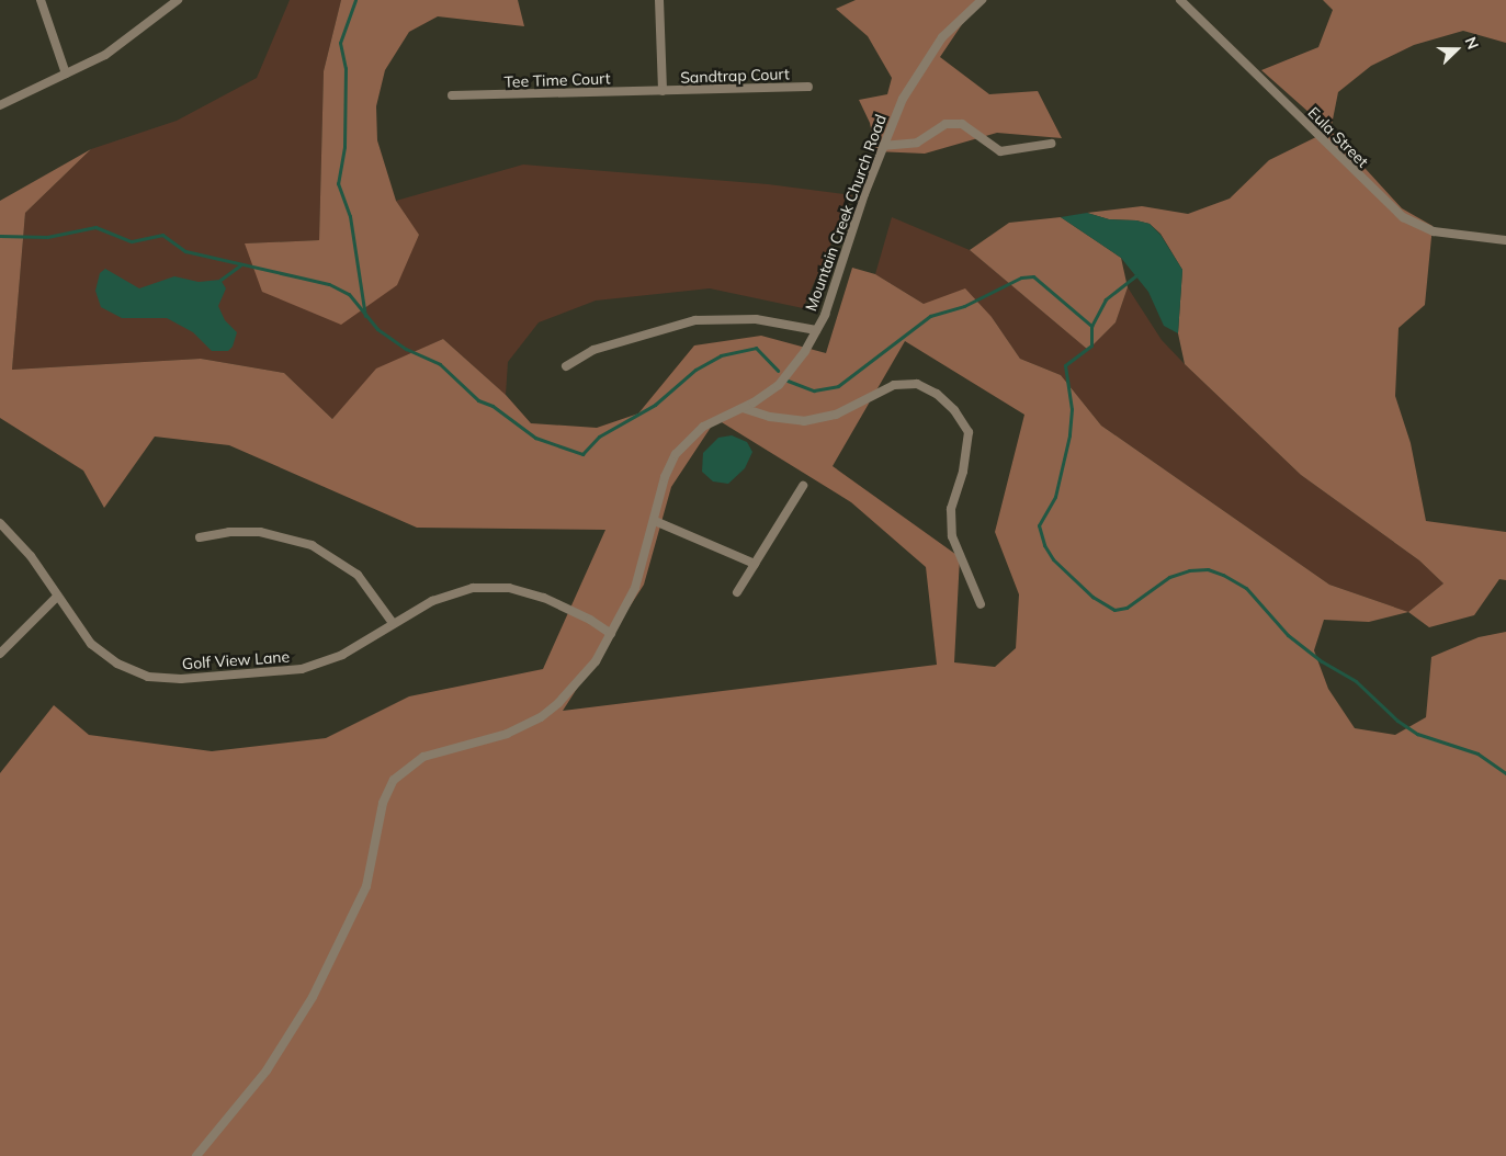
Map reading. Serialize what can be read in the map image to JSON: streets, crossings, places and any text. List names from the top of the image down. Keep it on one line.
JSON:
{"streets":{"street":["Sandtrap Court","Tee Time Court","Eula Street","Mountain Creek Church Road","Golf View Lane"]},"crossings":[["Sandtrap Court","Tee Time Court"],["Mountain Creek Church Road","Golf View Lane"]],"north":"right"}
